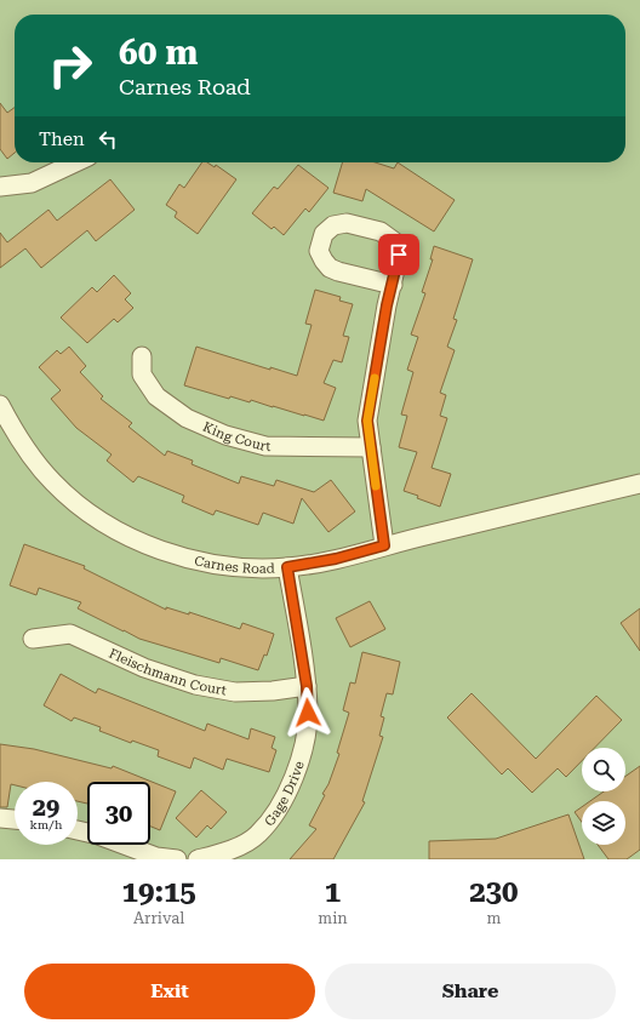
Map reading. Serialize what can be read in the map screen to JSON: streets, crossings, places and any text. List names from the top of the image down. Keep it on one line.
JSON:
{"streets":{"street":["King Court","Carnes Road","Fleischmann Court","Gage Drive"]},"crossings":[["Carnes Road","Gage Drive"],["Fleischmann Court","Gage Drive"]],"page":{"turn":["60 m","Carnes Road"],"then":"Then","speed":"29 km/h","limit":"30","eta":["19:15","Arrival","1","min","230","m"],"buttons":["Exit","Share"]}}
